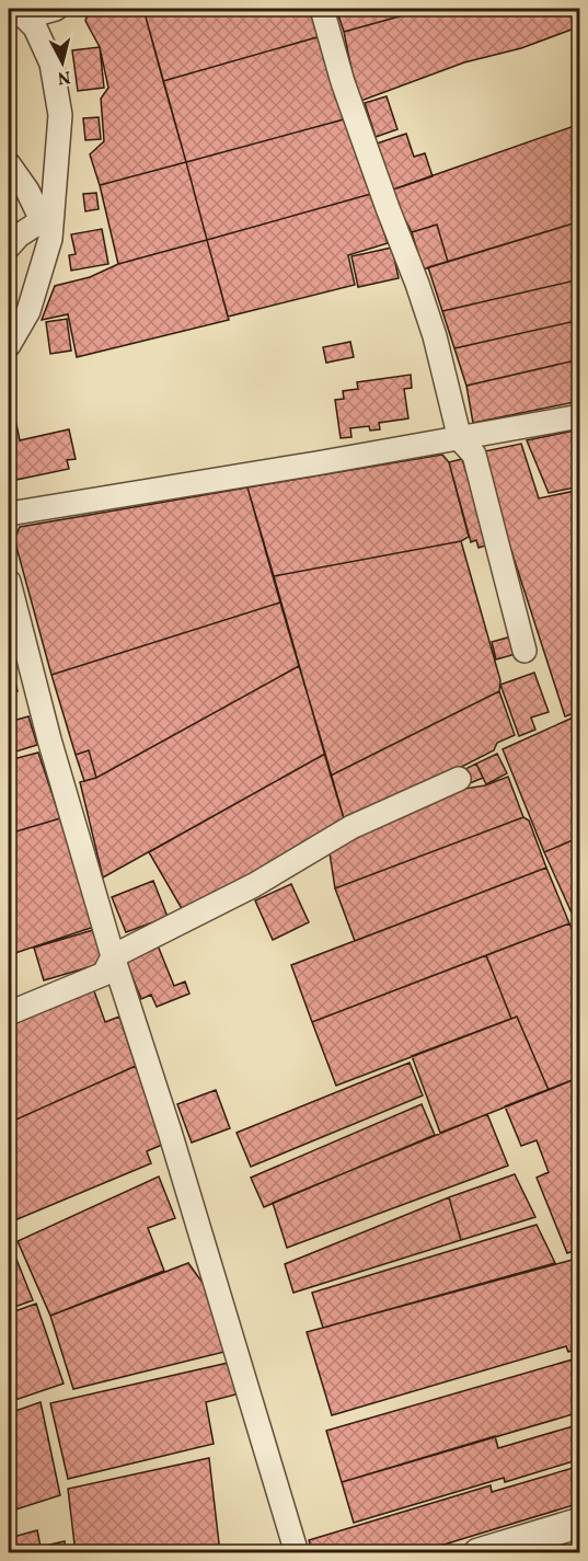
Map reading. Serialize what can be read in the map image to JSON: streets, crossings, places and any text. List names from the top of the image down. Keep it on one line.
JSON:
{"north":"bottom"}
